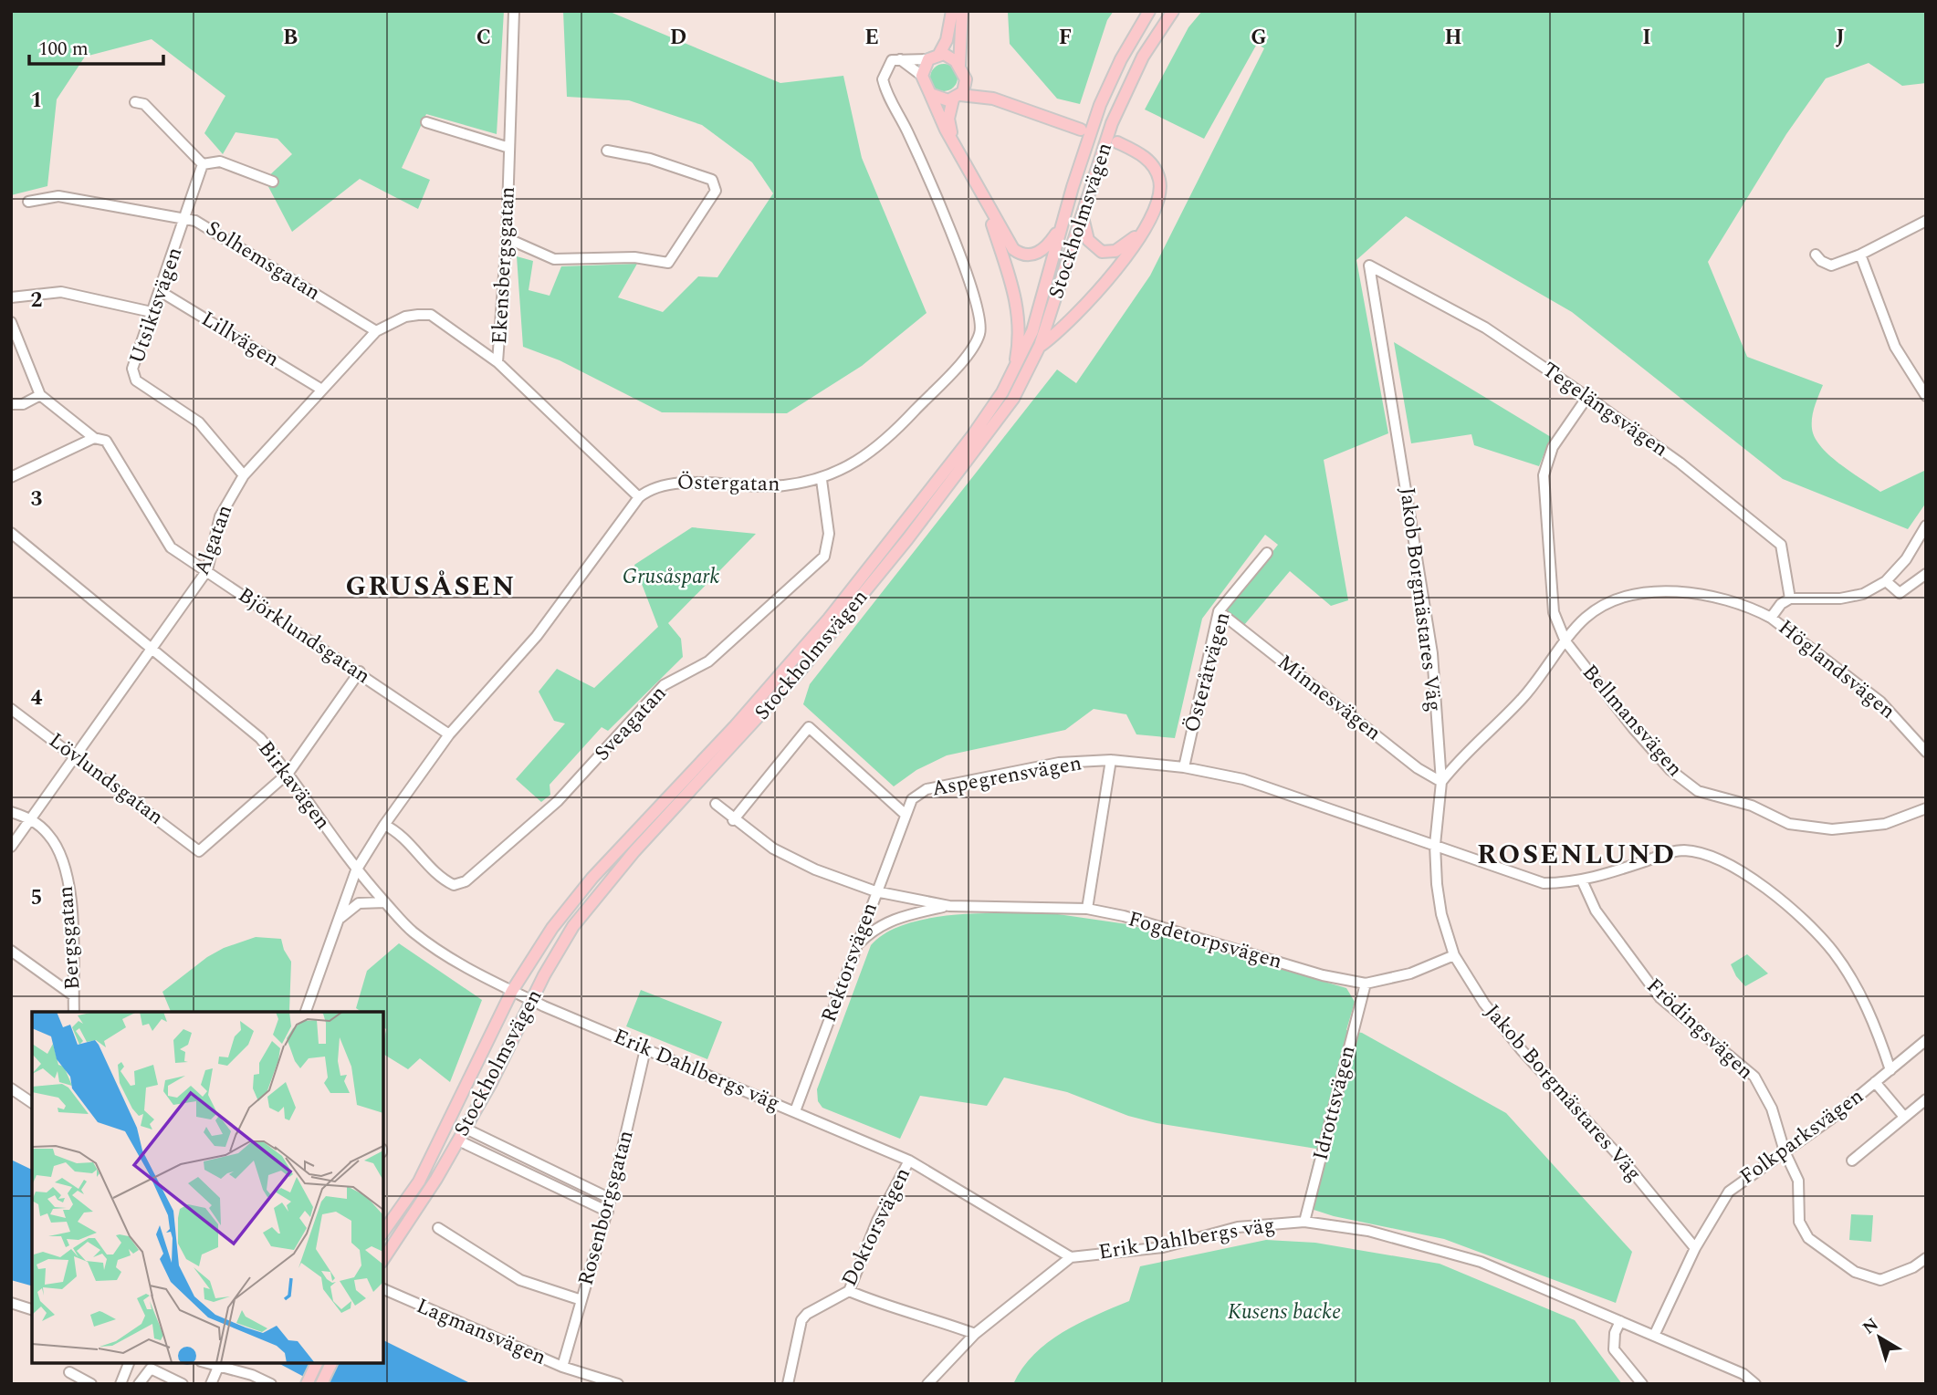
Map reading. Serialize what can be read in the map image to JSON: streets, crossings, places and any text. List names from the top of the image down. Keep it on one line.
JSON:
{"streets":{"main road":["Stockholmsvägen"],"street":["Solhemsgatan","Ekensbergsgatan","Utsiktsvägen","Lillvägen","Tegelängsvägen","Östergatan","Algatan","Jakob Borgmästares Väg","Björklundsgatan","Höglandsvägen","Österåtvägen","Minnesvägen","Bellmansvägen","Sveagatan","Aspegrensvägen","Lövlundsgatan","Birkavägen","Bergsgatan","Fogdetorpsvägen","Rektorsvägen","Frödingsvägen","Erik Dahlbergs väg","Idrottsvägen","Folkparksvägen","Rosenborgsgatan","Doktorsvägen","Lagmansvägen"]},"crossings":[["Stockholmsvägen","Birkavägen"],["Stockholmsvägen","Erik Dahlbergs väg"],["Solhemsgatan","Utsiktsvägen"],["Solhemsgatan","Algatan"],["Ekensbergsgatan","Östergatan"],["Ekensbergsgatan","Algatan"],["Utsiktsvägen","Lillvägen"],["Utsiktsvägen","Algatan"],["Lillvägen","Algatan"],["Tegelängsvägen","Jakob Borgmästares Väg"],["Tegelängsvägen","Bellmansvägen"],["Östergatan","Björklundsgatan"],["Östergatan","Sveagatan"],["Östergatan","Birkavägen"],["Algatan","Björklundsgatan"],["Algatan","Lövlundsgatan"],["Algatan","Birkavägen"],["Algatan","Bergsgatan"],["Jakob Borgmästares Väg","Höglandsvägen"],["Jakob Borgmästares Väg","Minnesvägen"],["Jakob Borgmästares Väg","Aspegrensvägen"],["Jakob Borgmästares Väg","Fogdetorpsvägen"],["Jakob Borgmästares Väg","Folkparksvägen"],["Höglandsvägen","Minnesvägen"],["Höglandsvägen","Bellmansvägen"],["Österåtvägen","Minnesvägen"],["Österåtvägen","Aspegrensvägen"],["Aspegrensvägen","Rektorsvägen"],["Aspegrensvägen","Frödingsvägen"],["Aspegrensvägen","Folkparksvägen"],["Lövlundsgatan","Birkavägen"],["Birkavägen","Erik Dahlbergs väg"],["Fogdetorpsvägen","Rektorsvägen"],["Fogdetorpsvägen","Idrottsvägen"],["Rektorsvägen","Erik Dahlbergs väg"],["Frödingsvägen","Folkparksvägen"],["Erik Dahlbergs väg","Idrottsvägen"],["Erik Dahlbergs väg","Rosenborgsgatan"],["Erik Dahlbergs väg","Doktorsvägen"],["Rosenborgsgatan","Lagmansvägen"]],"districts":["GRUSÅSEN","ROSENLUND"],"parks":["Grusåspark","Kusens backe"],"scale_bar":"100 m","north":"top left","grid":{"columns":["B","C","D","E","F","G","H","I","J"],"rows":["1","2","3","4","5"]}}
